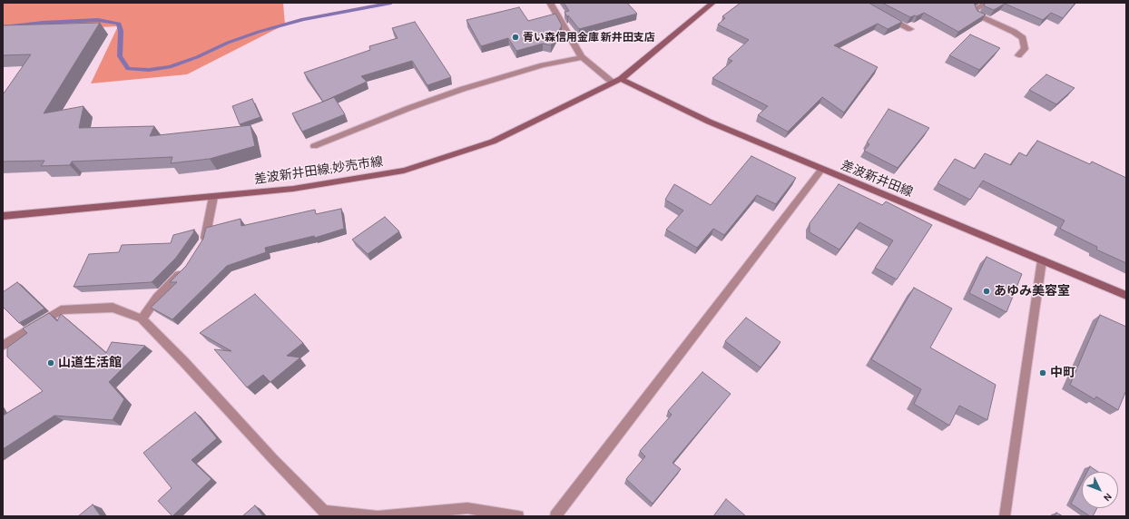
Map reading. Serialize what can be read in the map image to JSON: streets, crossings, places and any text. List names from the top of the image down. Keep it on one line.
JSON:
{"streets":{"main road":["差波新井田線;妙売市線","差波新井田線"]},"crossings":[["差波新井田線;妙売市線","差波新井田線"]],"places":["青い森信用金庫 新井田支店","あゆみ美容室","山道生活館","中町"],"north":"bottom right"}
